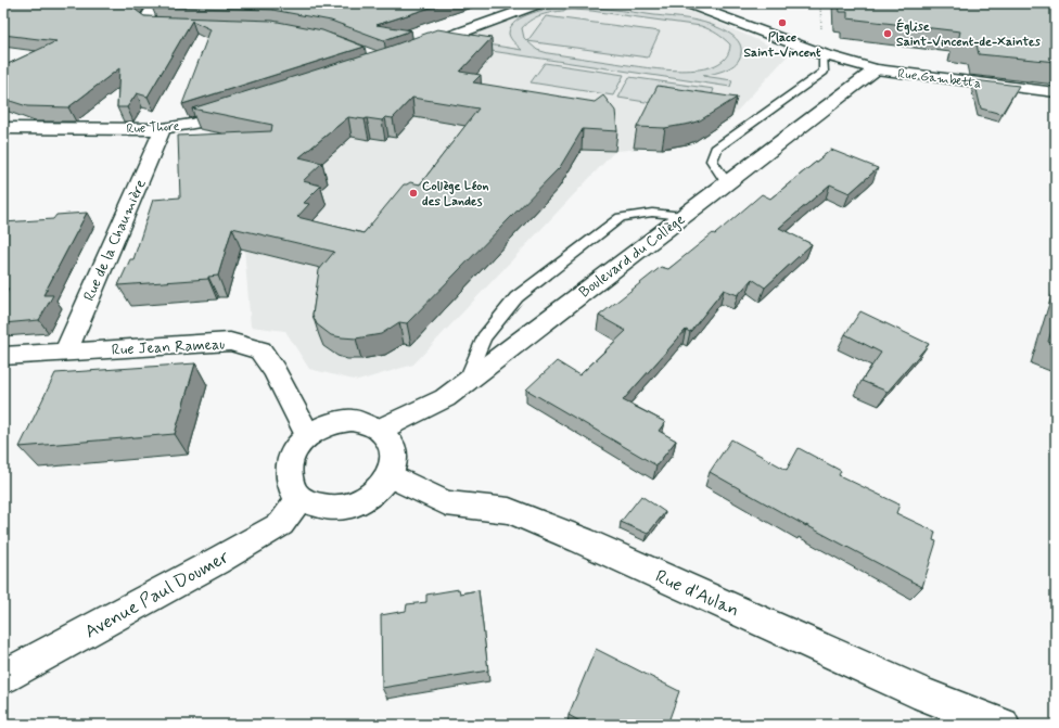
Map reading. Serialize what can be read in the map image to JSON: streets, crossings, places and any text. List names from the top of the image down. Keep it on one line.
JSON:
{"streets":{"street":["Rue Gambetta","Rue Thore","Rue de la Chaumière","Boulevard du Collège","Rue Jean Rameau","Rue d'Aulan","Avenue Paul Doumer"]},"crossings":[["Rue Gambetta","Boulevard du Collège"],["Rue Thore","Rue de la Chaumière"],["Rue de la Chaumière","Rue Jean Rameau"],["Boulevard du Collège","Rue Jean Rameau"],["Boulevard du Collège","Rue d'Aulan"],["Boulevard du Collège","Avenue Paul Doumer"],["Rue Jean Rameau","Rue d'Aulan"],["Rue Jean Rameau","Avenue Paul Doumer"],["Rue d'Aulan","Avenue Paul Doumer"]],"places":["Place Saint-Vincent","Église Saint-Vincent-de-Xaintes","Collège Léon des Landes"]}
